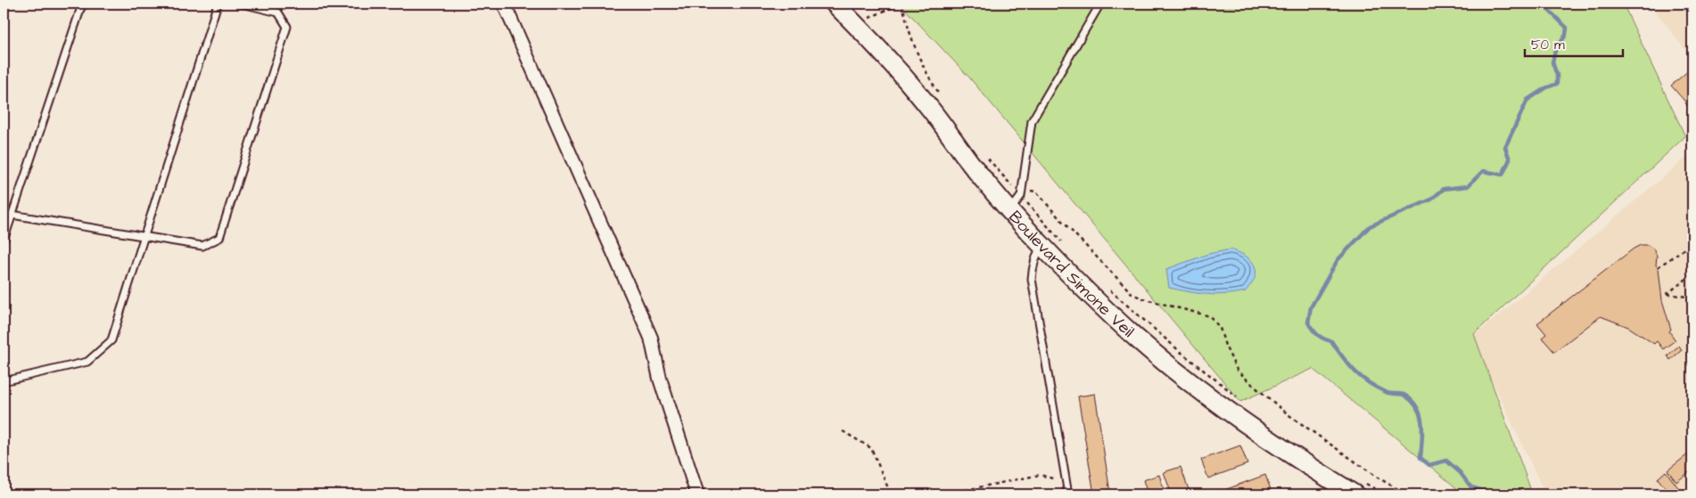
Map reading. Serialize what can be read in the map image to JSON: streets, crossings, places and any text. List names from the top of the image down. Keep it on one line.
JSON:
{"streets":{"main road":["Boulevard Simone Veil"]},"scale_bar":"50 m"}
